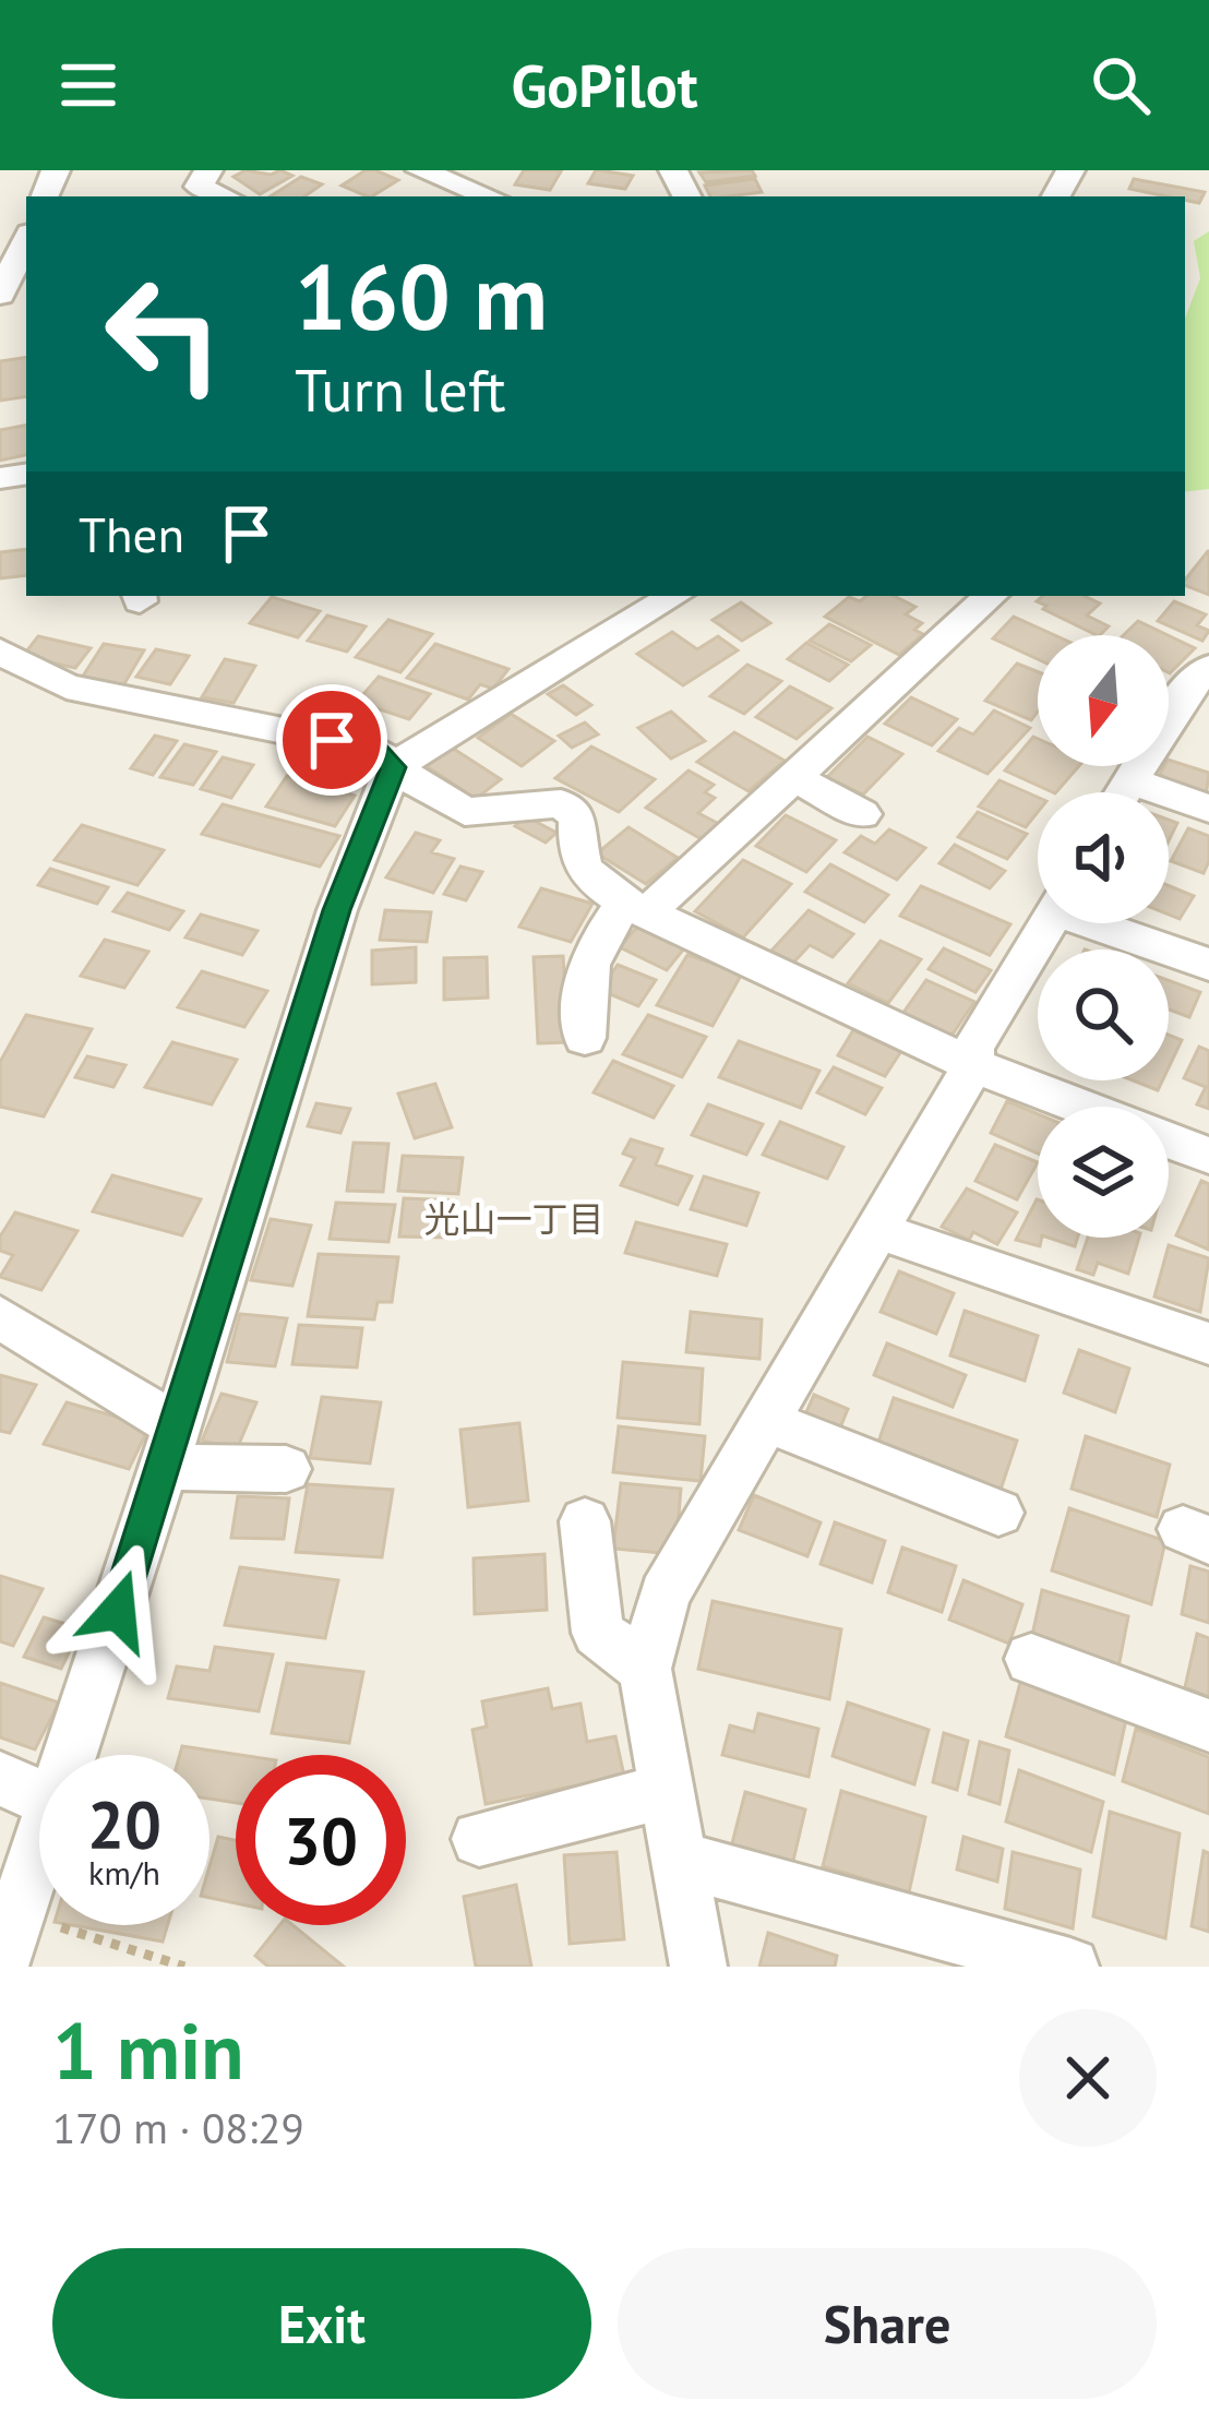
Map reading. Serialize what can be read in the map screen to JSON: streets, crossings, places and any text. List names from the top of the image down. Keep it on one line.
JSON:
{"districts":["光山一丁目"],"north":"bottom","page":{"header":"GoPilot","turn":["160 m","Turn left"],"then":"Then","speed":"20 km/h","limit":"30","heading":["1 min","170 m · 08:29"],"buttons":["Exit","Share"]}}
